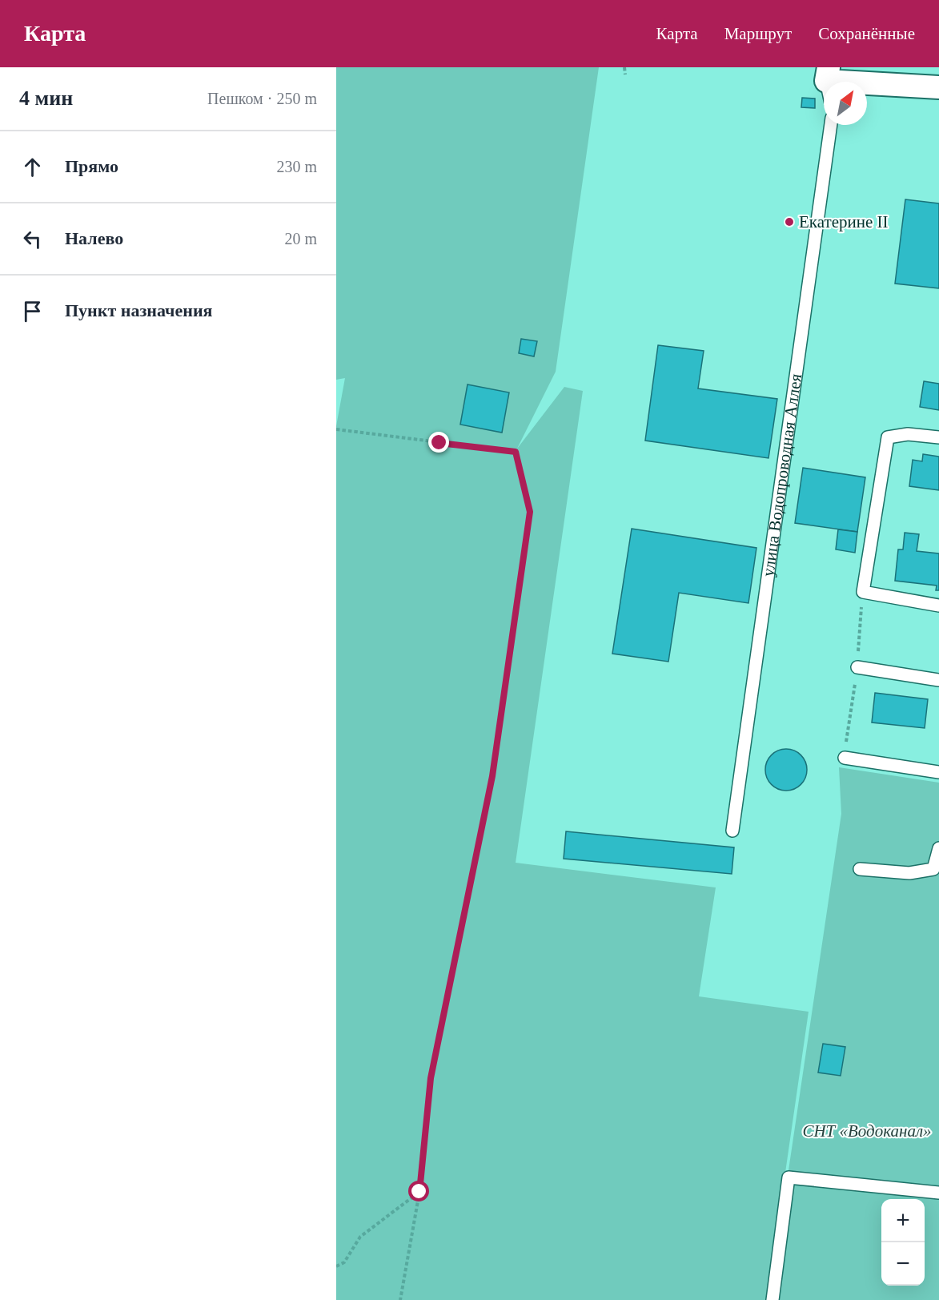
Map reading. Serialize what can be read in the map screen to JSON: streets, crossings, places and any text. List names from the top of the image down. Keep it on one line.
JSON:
{"streets":{"lane":["улица Водопроводная Аллея"]},"parks":["СНТ «Водоканал»"],"places":["Екатерине II"],"north":"top right","page":{"header":"Карта","nav":["Карта","Маршрут","Сохранённые"],"heading":["4 мин","Пешком · 250 m"],"list":[["Прямо","230 m"],["Налево","20 m"],"Пункт назначения"],"map_buttons":["+","−"]}}
